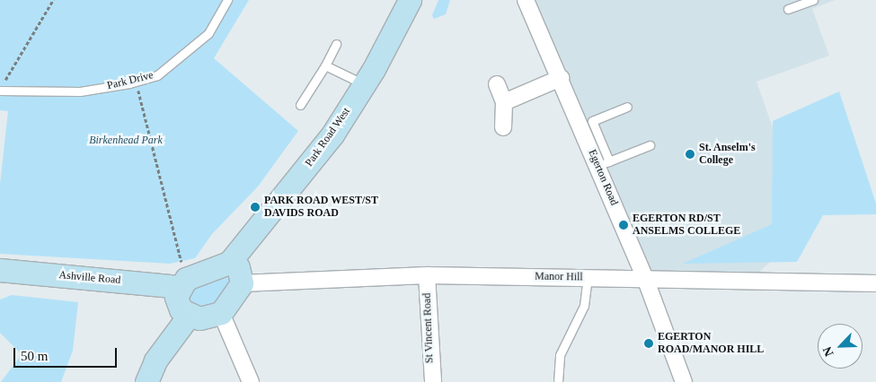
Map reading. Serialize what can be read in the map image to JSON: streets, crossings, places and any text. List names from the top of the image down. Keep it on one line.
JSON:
{"streets":{"street":["Park Road West","Egerton Road","Manor Hill","Ashville Road","St Vincent Road"],"lane":["Park Drive"]},"crossings":[["Egerton Road","Manor Hill"],["Manor Hill","St Vincent Road"]],"parks":["Birkenhead Park"],"places":["St. Anselm's College","PARK ROAD WEST/ST DAVIDS ROAD","EGERTON RD/ST ANSELMS COLLEGE","EGERTON ROAD/MANOR HILL"],"scale_bar":"50 m","north":"bottom left"}
